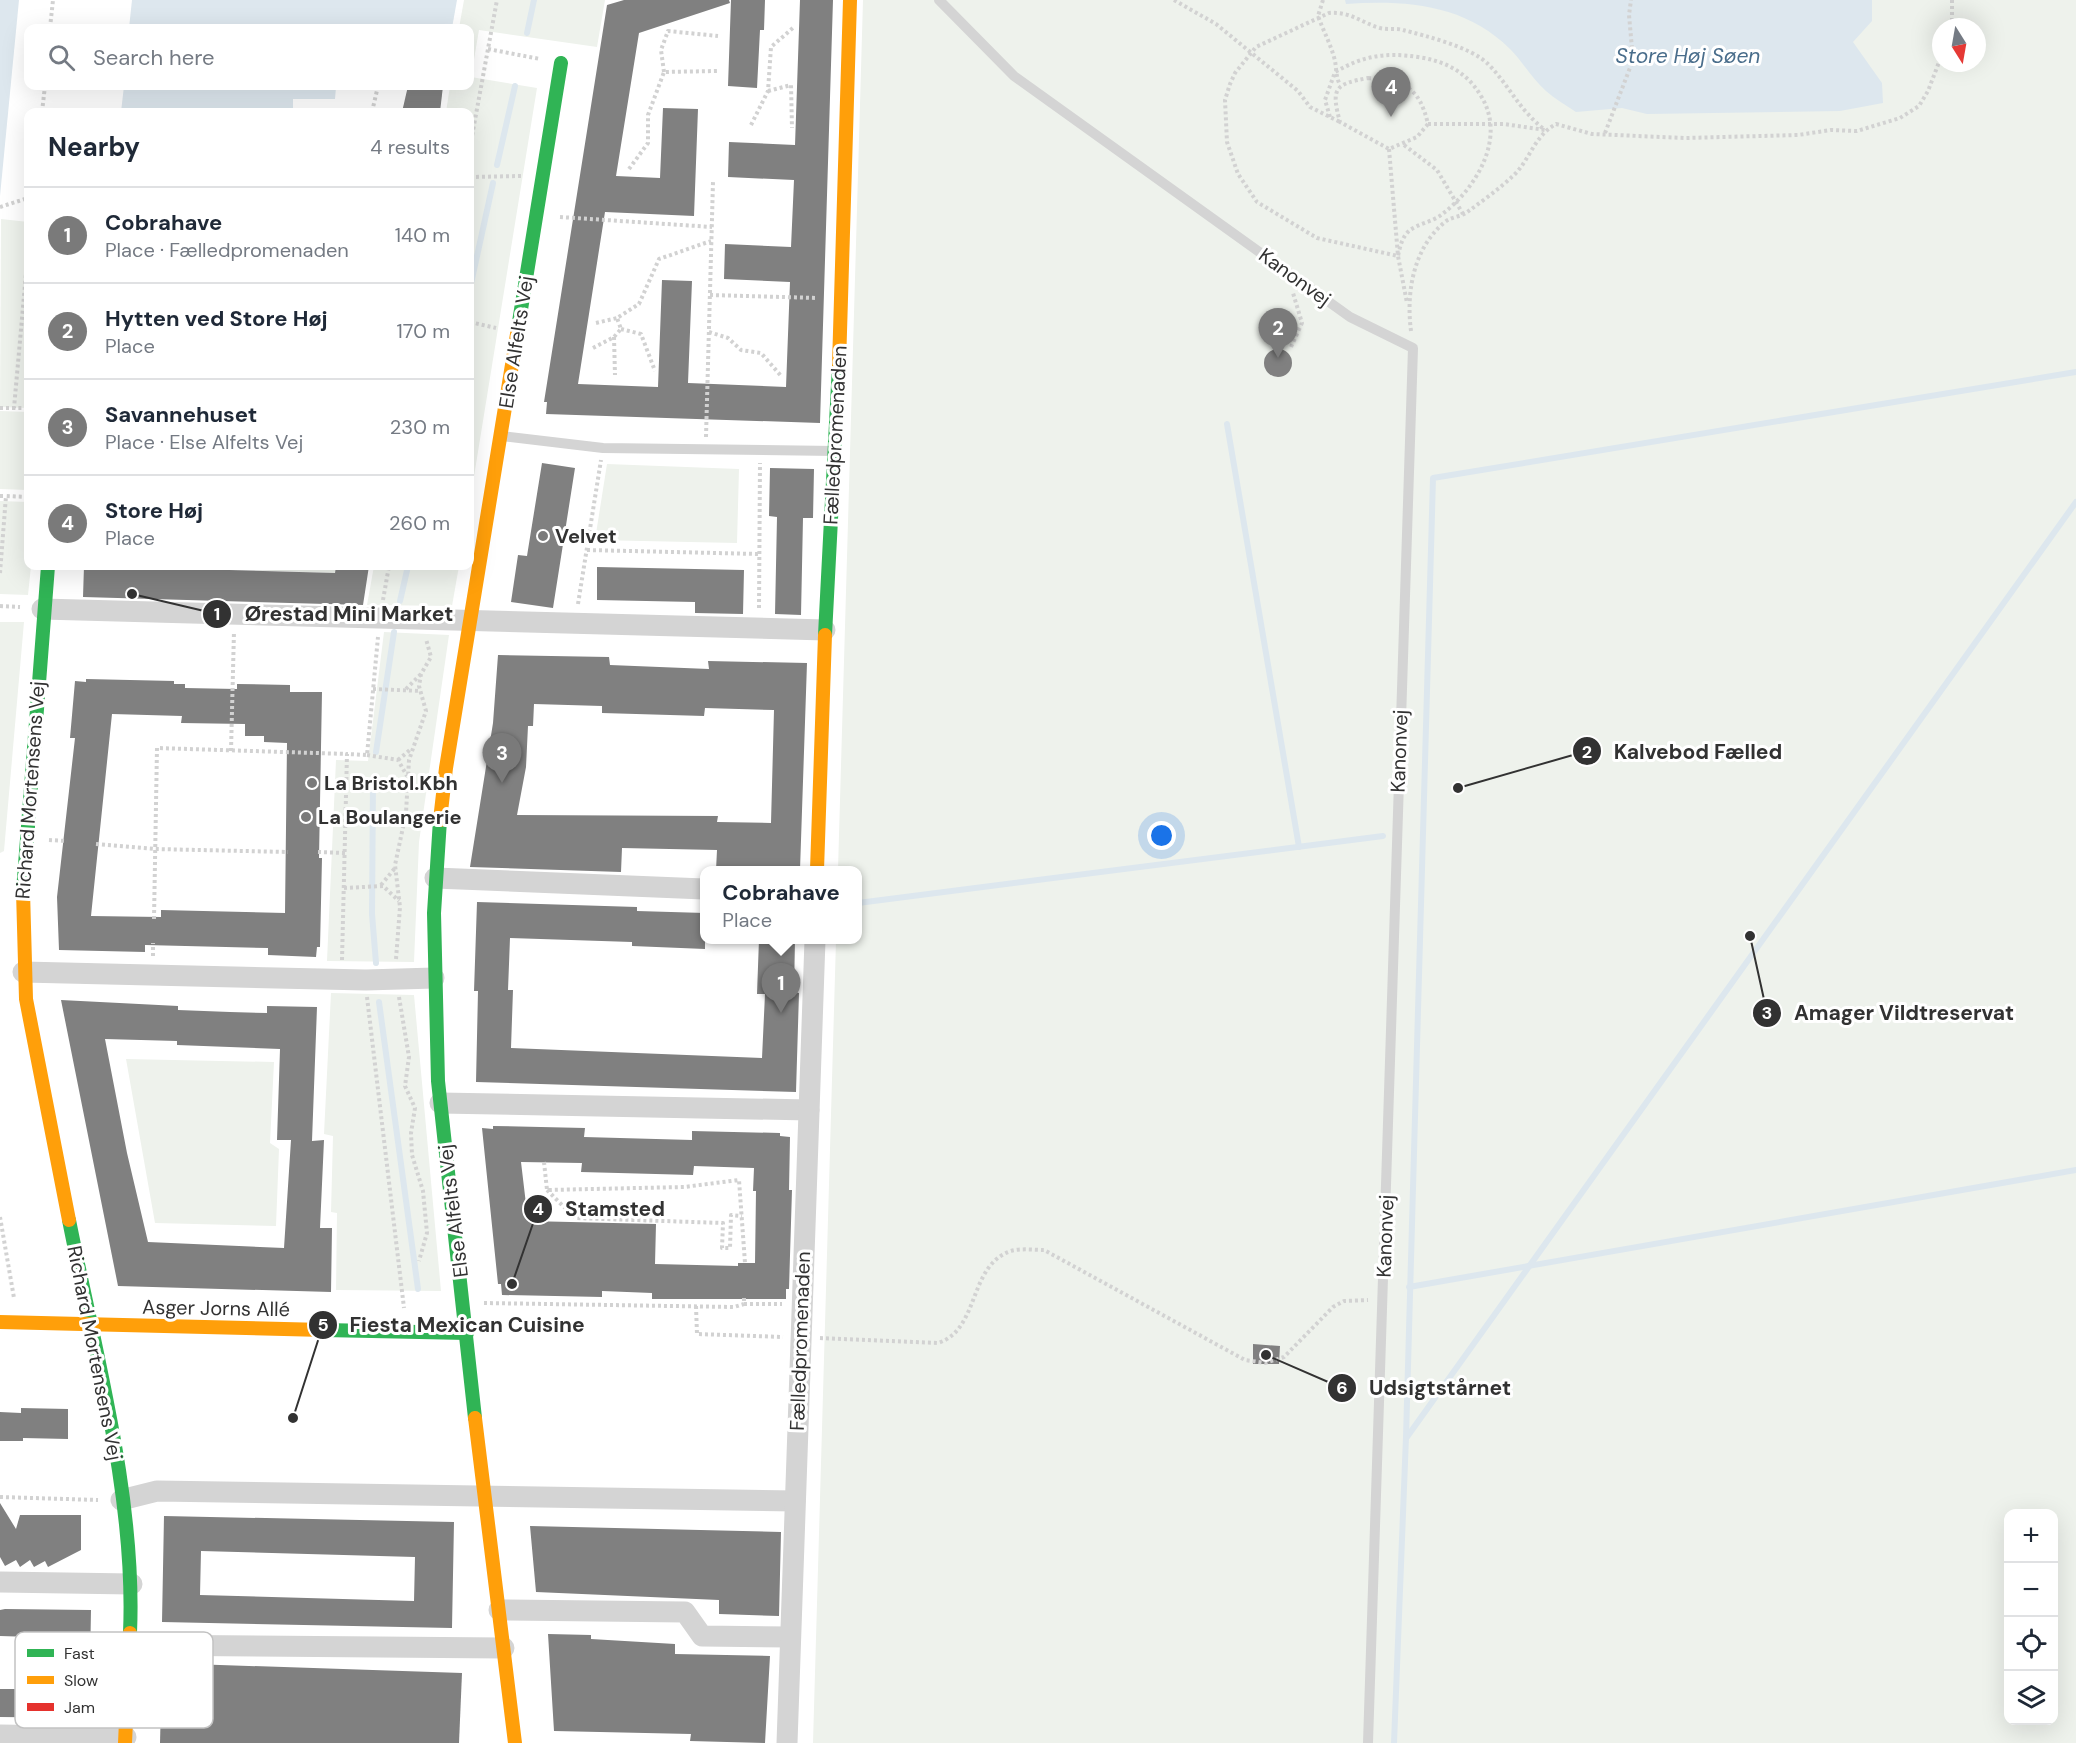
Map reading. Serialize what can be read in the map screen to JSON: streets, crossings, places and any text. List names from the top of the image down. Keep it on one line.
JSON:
{"streets":{"street":["Else Alfelts Vej","Fælledpromenaden","Richard Mortensens Vej","Asger Jorns Allé"],"lane":["Kanonvej"]},"crossings":[["Else Alfelts Vej","Asger Jorns Allé"],["Richard Mortensens Vej","Asger Jorns Allé"]],"water":["Store Høj Søen"],"places":["Velvet","Ørestad Mini Market","La Bristol.Kbh","Kalvebod Fælled","La Boulangerie","Amager Vildtreservat","Stamsted","Udsigtstårnet","Fiesta Mexican Cuisine"],"legend":["Fast","Slow","Jam"],"north":"bottom","page":{"search":"Search here","pins":["4","2","3","1"],"heading":["Nearby","4 results"],"list":[{"mark":"1","name":"Cobrahave","note":"Place · Fælledpromenaden","value":"140 m"},{"mark":"2","name":"Hytten ved Store Høj","note":"Place","value":"170 m"},{"mark":"3","name":"Savannehuset","note":"Place · Else Alfelts Vej","value":"230 m"},{"mark":"4","name":"Store Høj","note":"Place","value":"260 m"}],"popup":["Cobrahave","Place"],"map_buttons":["+","−"]}}
